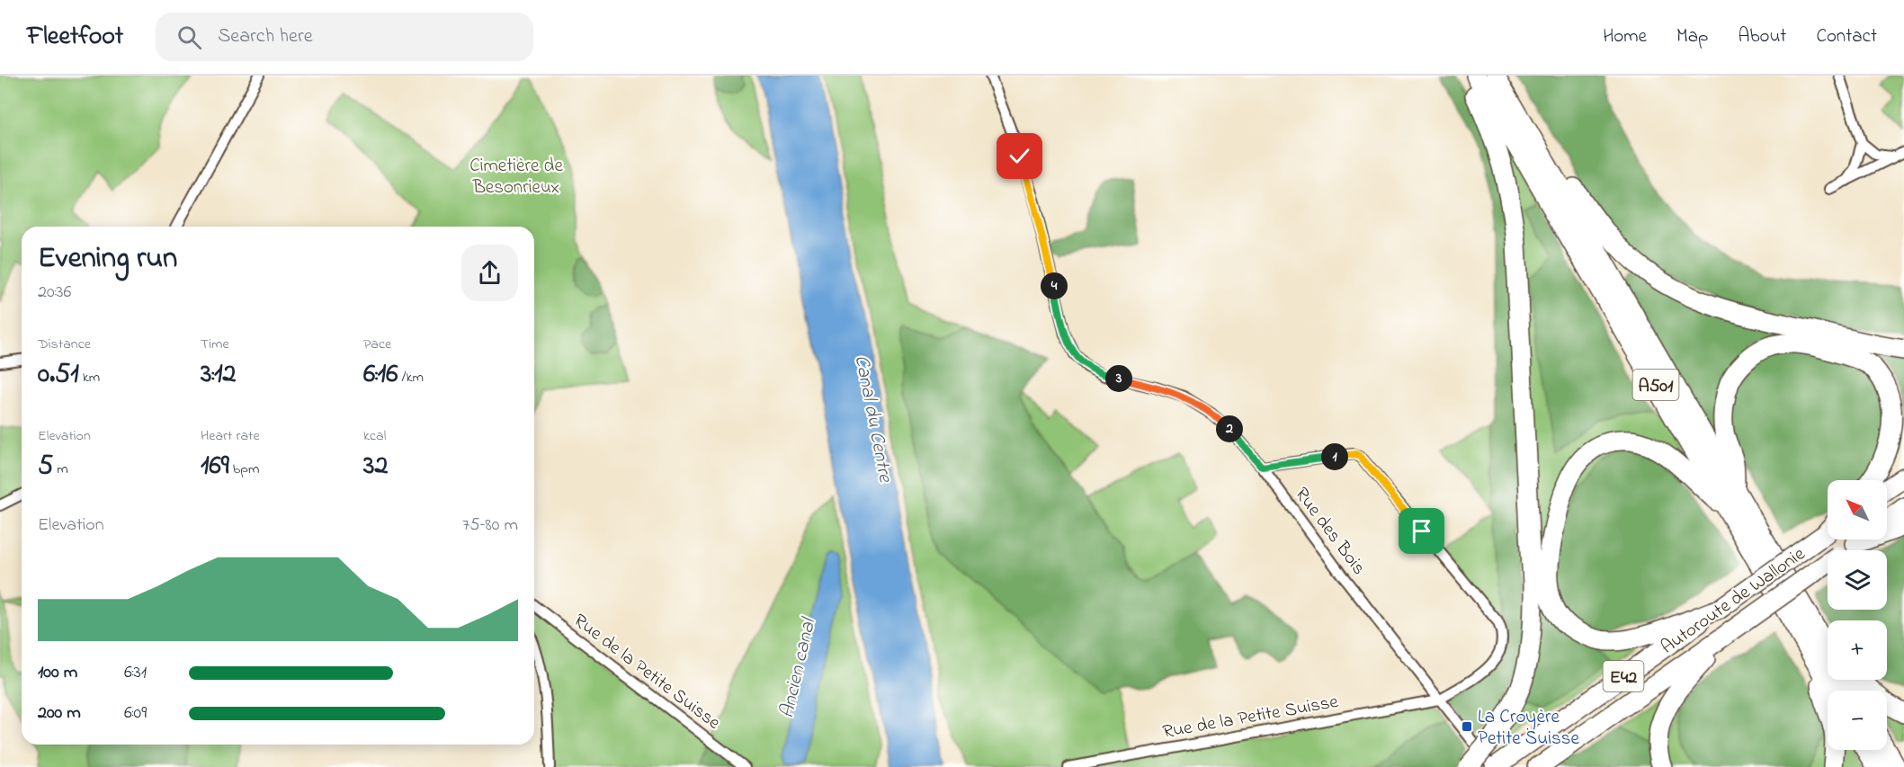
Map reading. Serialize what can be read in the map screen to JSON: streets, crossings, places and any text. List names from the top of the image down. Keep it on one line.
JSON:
{"streets":{"highway":["A501","Autoroute de Wallonie","E42"],"street":["Rue des Bois","Rue de la Petite Suisse"]},"crossings":[["Rue des Bois","Autoroute de Wallonie"],["Rue des Bois","Rue de la Petite Suisse"]],"water":["Canal du Centre","Ancien canal"],"parks":["Cimetière de Besonrieux"],"places":{"transit":["La Croyère Petite Suisse"]},"north":"top left","page":{"header":"Fleetfoot","search":"Search here","nav":["Home","Map","About","Contact"],"heading":["Evening run","20:36"],"pins":["4","3","2","1"],"stats":[["Distance","0.51 km"],["Time","3:12"],["Pace","6:16 /km"],["Elevation","5 m"],["Heart rate","169 bpm"],["kcal","32"]],"map_buttons":["+","−"],"chart":["Elevation","75–80 m"],"list":[{"name":"100 m","note":"6:31"},{"name":"200 m","note":"6:09"}]}}
